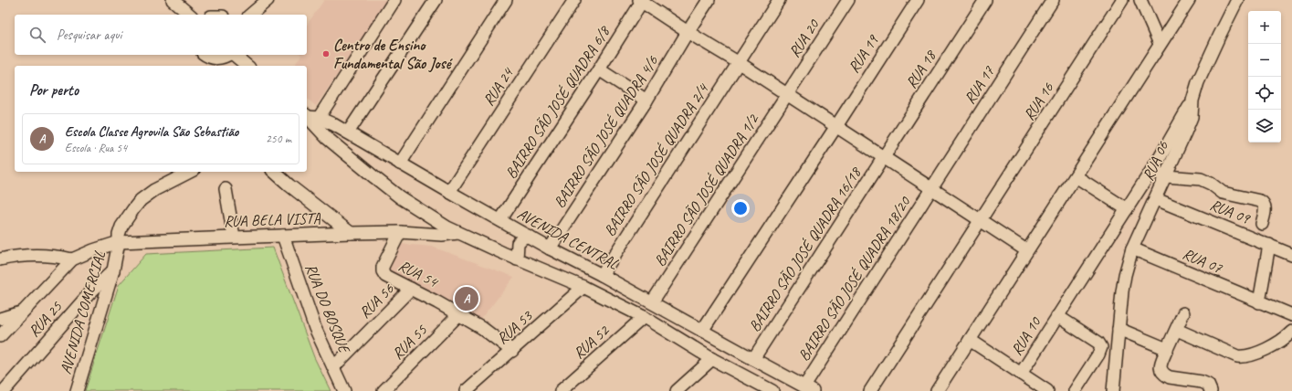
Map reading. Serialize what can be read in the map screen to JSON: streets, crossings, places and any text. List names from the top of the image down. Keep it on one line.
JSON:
{"streets":{"street":["RUA 20","RUA 19","RUA 18","RUA 17","RUA 24","RUA 16","BAIRRO SÃO JOSÉ QUADRA 6/8","BAIRRO SÃO JOSÉ QUADRA 4/6","BAIRRO SÃO JOSÉ QUADRA 2/4","RUA 06","BAIRRO SÃO JOSÉ QUADRA 1/2","RUA 09","RUA BELA VISTA","AVENIDA CENTRAL","BAIRRO SÃO JOSÉ QUADRA 16/18","RUA 07","RUA 54","BAIRRO SÃO JOSÉ QUADRA 18/20","RUA 56","RUA DO BOSQUE","AVENIDA COMERCIAL","RUA 25","RUA 53","RUA 10","RUA 55","RUA 52"]},"crossings":[["RUA 20","BAIRRO SÃO JOSÉ QUADRA 1/2"],["RUA 19","AVENIDA CENTRAL"],["RUA 18","BAIRRO SÃO JOSÉ QUADRA 16/18"],["RUA 17","BAIRRO SÃO JOSÉ QUADRA 18/20"],["RUA 24","AVENIDA CENTRAL"],["BAIRRO SÃO JOSÉ QUADRA 6/8","AVENIDA CENTRAL"],["BAIRRO SÃO JOSÉ QUADRA 4/6","AVENIDA CENTRAL"],["BAIRRO SÃO JOSÉ QUADRA 2/4","AVENIDA CENTRAL"],["RUA 06","RUA 09"],["RUA 06","RUA 07"],["BAIRRO SÃO JOSÉ QUADRA 1/2","AVENIDA CENTRAL"],["RUA BELA VISTA","RUA 54"],["RUA BELA VISTA","RUA DO BOSQUE"],["RUA BELA VISTA","AVENIDA COMERCIAL"],["AVENIDA CENTRAL","BAIRRO SÃO JOSÉ QUADRA 16/18"],["AVENIDA CENTRAL","BAIRRO SÃO JOSÉ QUADRA 18/20"],["RUA 54","RUA 56"],["RUA 54","RUA 53"],["RUA 54","RUA 55"],["RUA 56","RUA DO BOSQUE"],["AVENIDA COMERCIAL","RUA 25"]],"places":["Centro de Ensino Fundamental São José"],"page":{"map_buttons":["+","−"],"search":"Pesquisar aqui","heading":"Por perto","list":[{"mark":"A","name":"Escola Classe Agrovila São Sebastião","note":"Escola · Rua 54","value":"250 m"}],"pins":"A"}}
